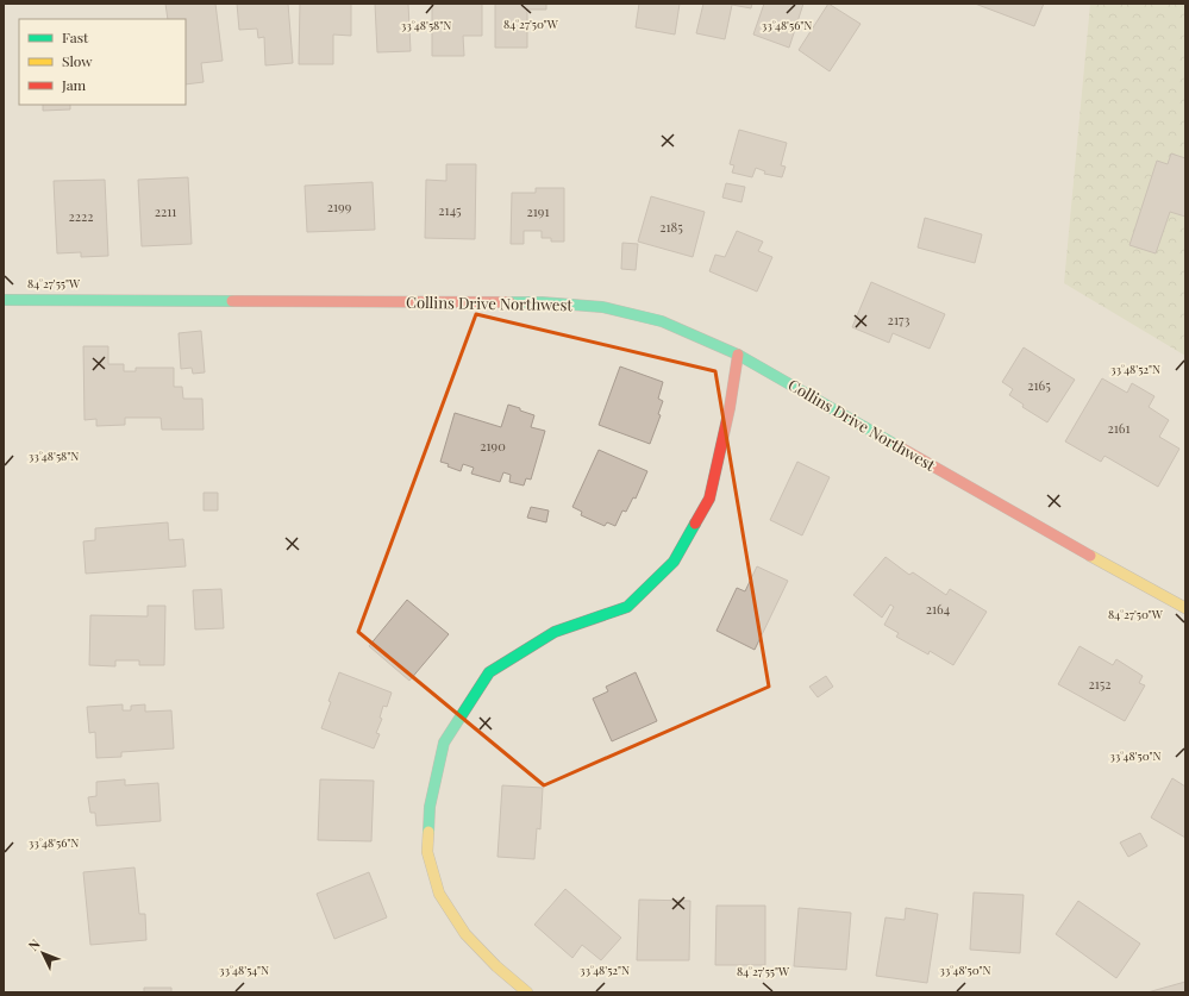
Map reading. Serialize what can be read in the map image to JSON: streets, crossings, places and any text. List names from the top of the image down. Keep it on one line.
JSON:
{"streets":{"street":["Collins Drive Northwest"]},"house_numbers":["2199","2145","2211","2191","2222","2185","2173","2165","2161","2190","2164","2152"],"legend":["Fast","Slow","Jam"],"north":"top left","coordinates":["84°27'50\"W","33°48'58\"N","33°48'56\"N","84°27'55\"W","33°48'52\"N","33°48'50\"N","33°48'54\"N"]}
